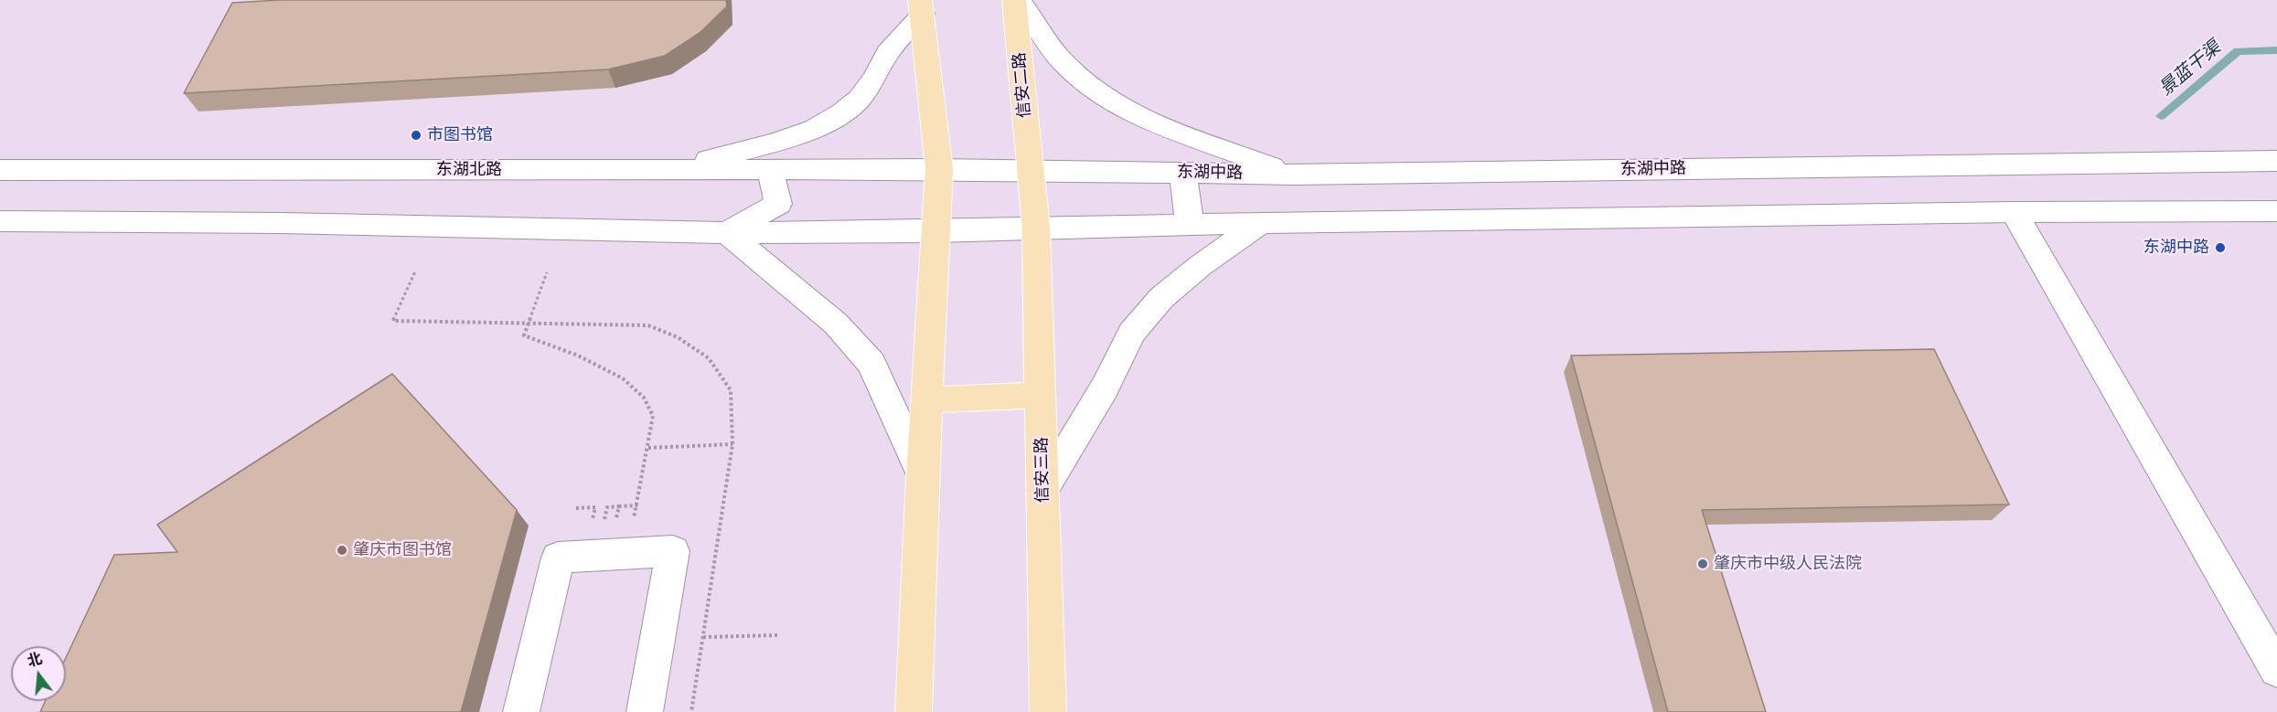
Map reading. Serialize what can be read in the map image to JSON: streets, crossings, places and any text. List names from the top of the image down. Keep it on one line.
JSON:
{"streets":{"main road":["信安二路","东湖中路","东湖北路","信安三路"]},"crossings":[["信安二路","东湖中路"],["信安二路","信安三路"],["东湖中路","东湖北路"]],"water":["景蓝干渠"],"places":["市图书馆","东湖中路","肇庆市图书馆","肇庆市中级人民法院"],"north":"top"}
